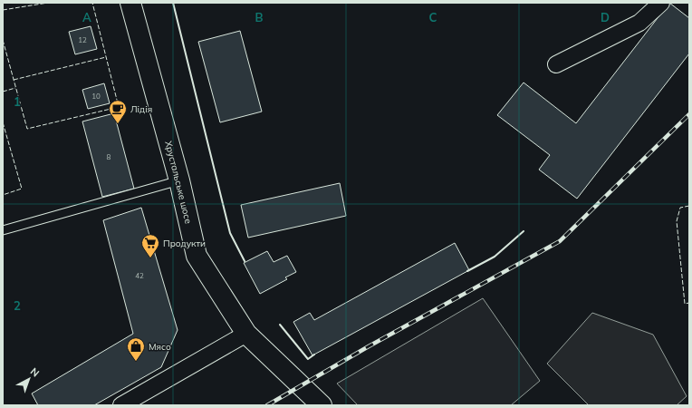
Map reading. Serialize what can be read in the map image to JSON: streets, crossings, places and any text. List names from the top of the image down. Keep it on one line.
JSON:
{"streets":{"street":["Хрустальське шосе"]},"places":{"cafe":["Лідія"],"supermarket":["Продукти"],"shop":["Мясо"]},"house_numbers":["12","10","8","42"],"north":"top right","grid":{"columns":["A","B","C","D"],"rows":["1","2"]}}
